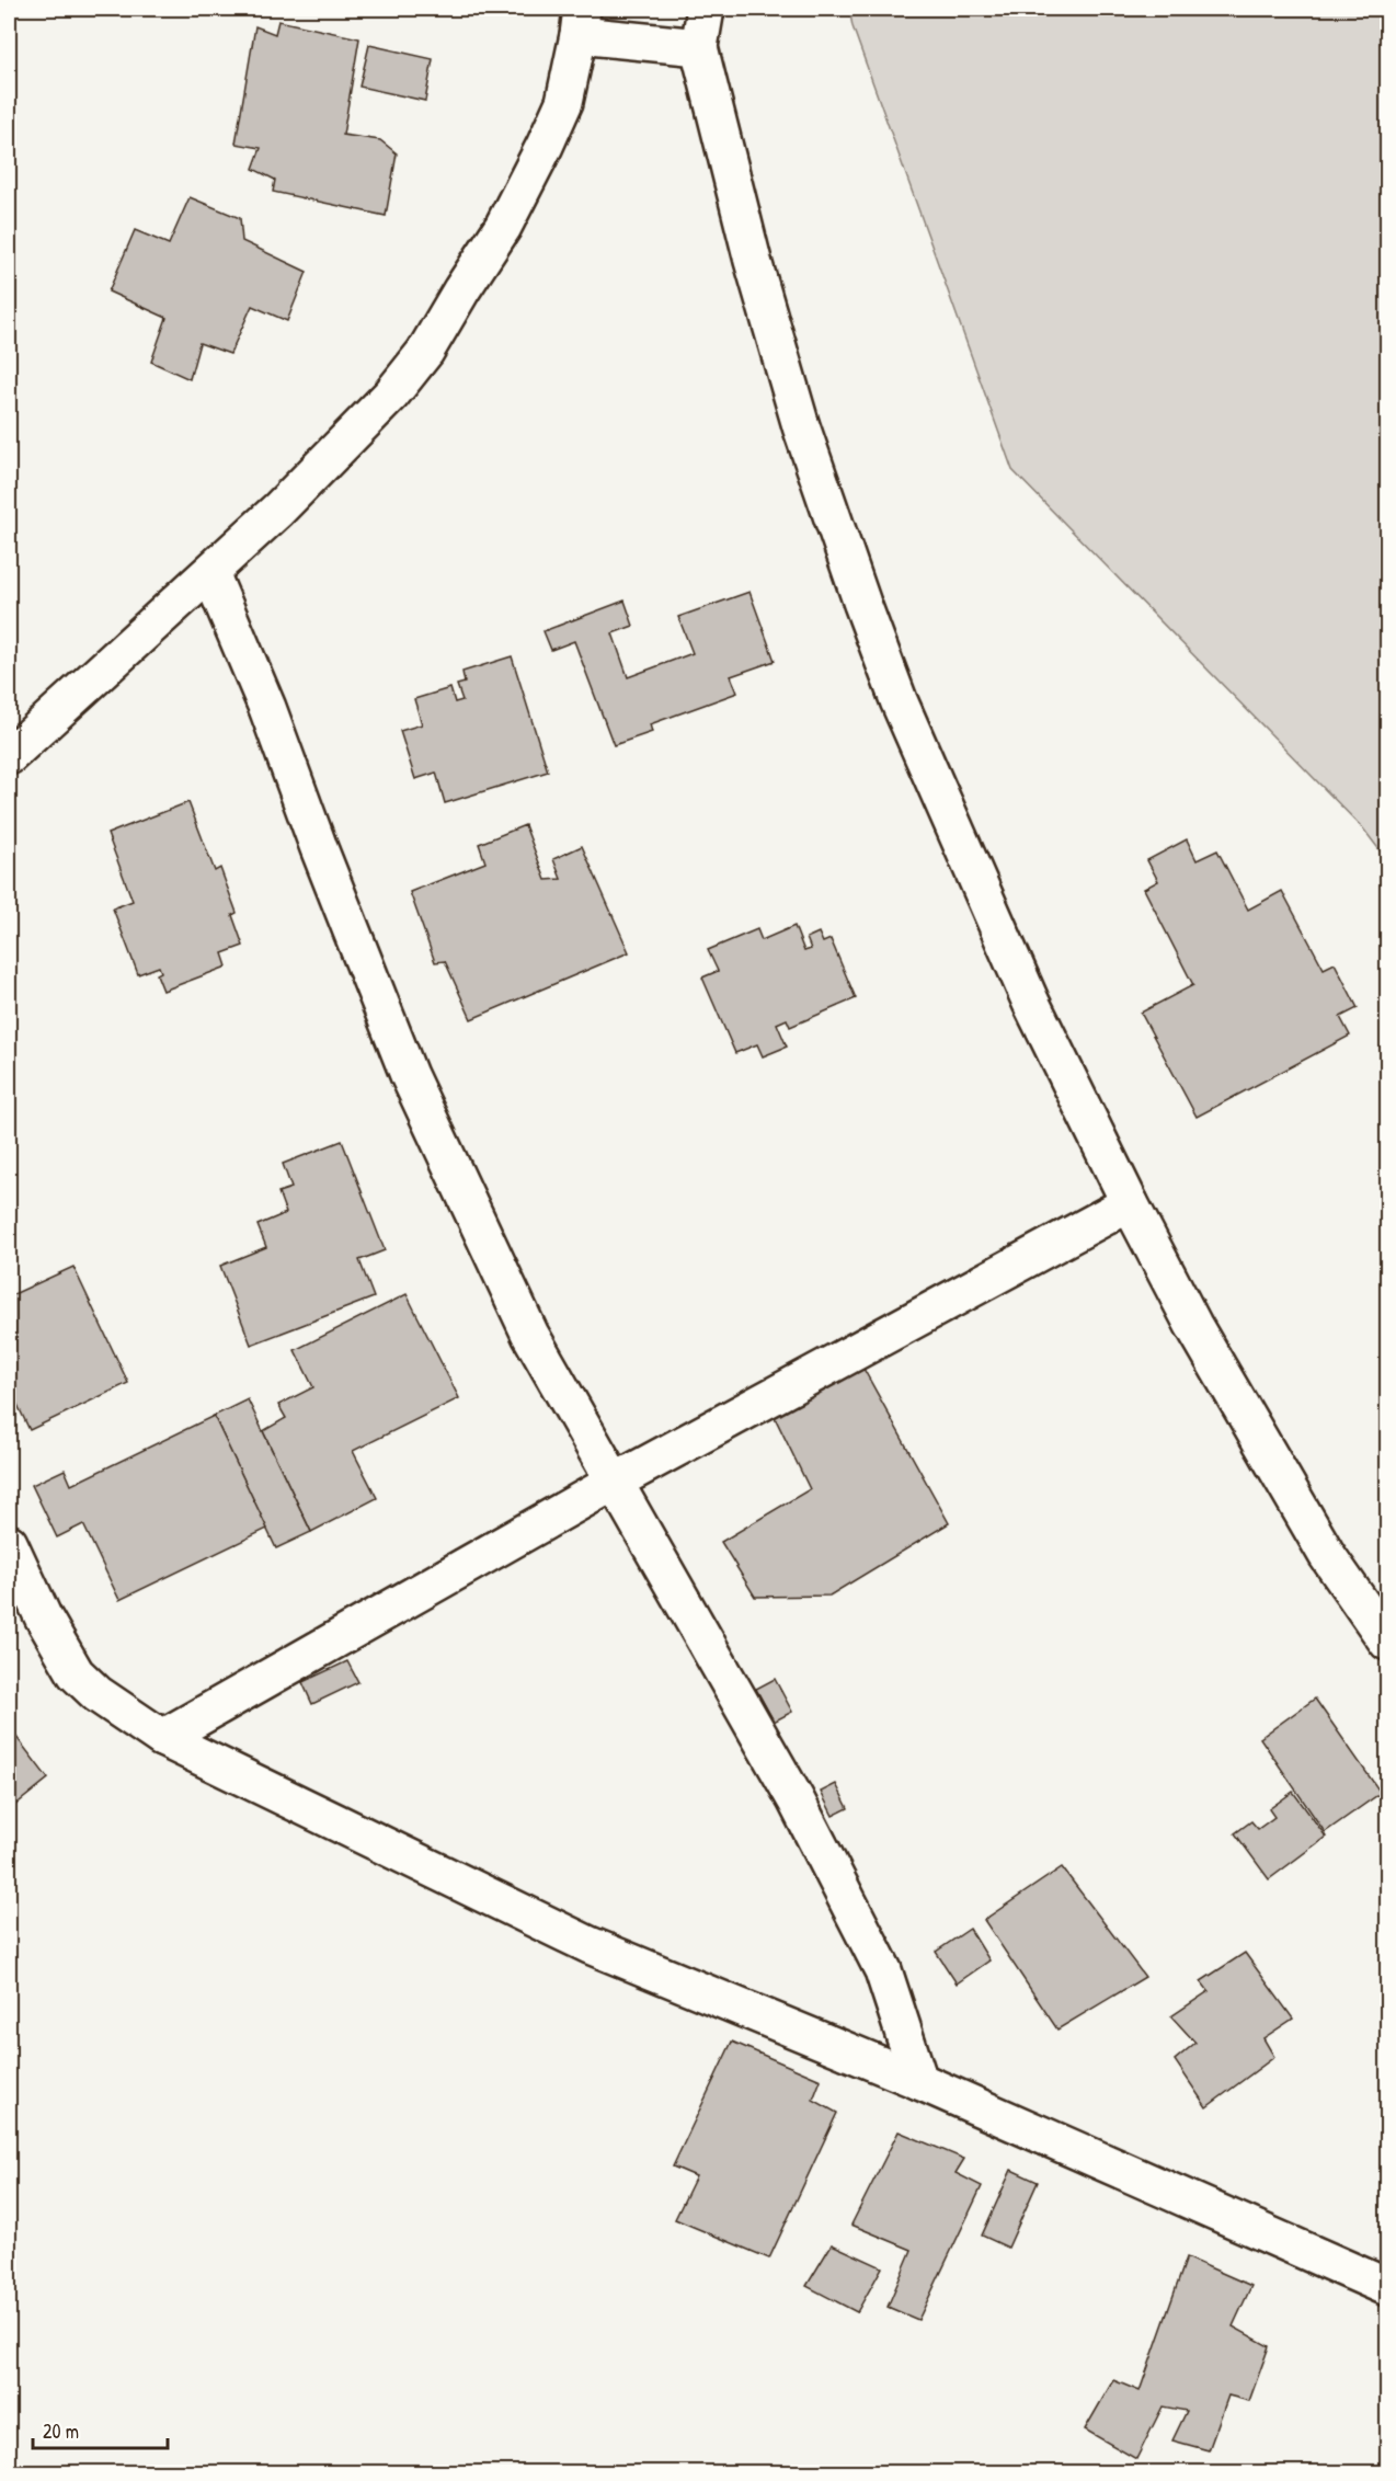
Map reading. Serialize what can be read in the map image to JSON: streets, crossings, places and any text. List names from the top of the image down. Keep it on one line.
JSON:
{"scale_bar":"20 m"}
